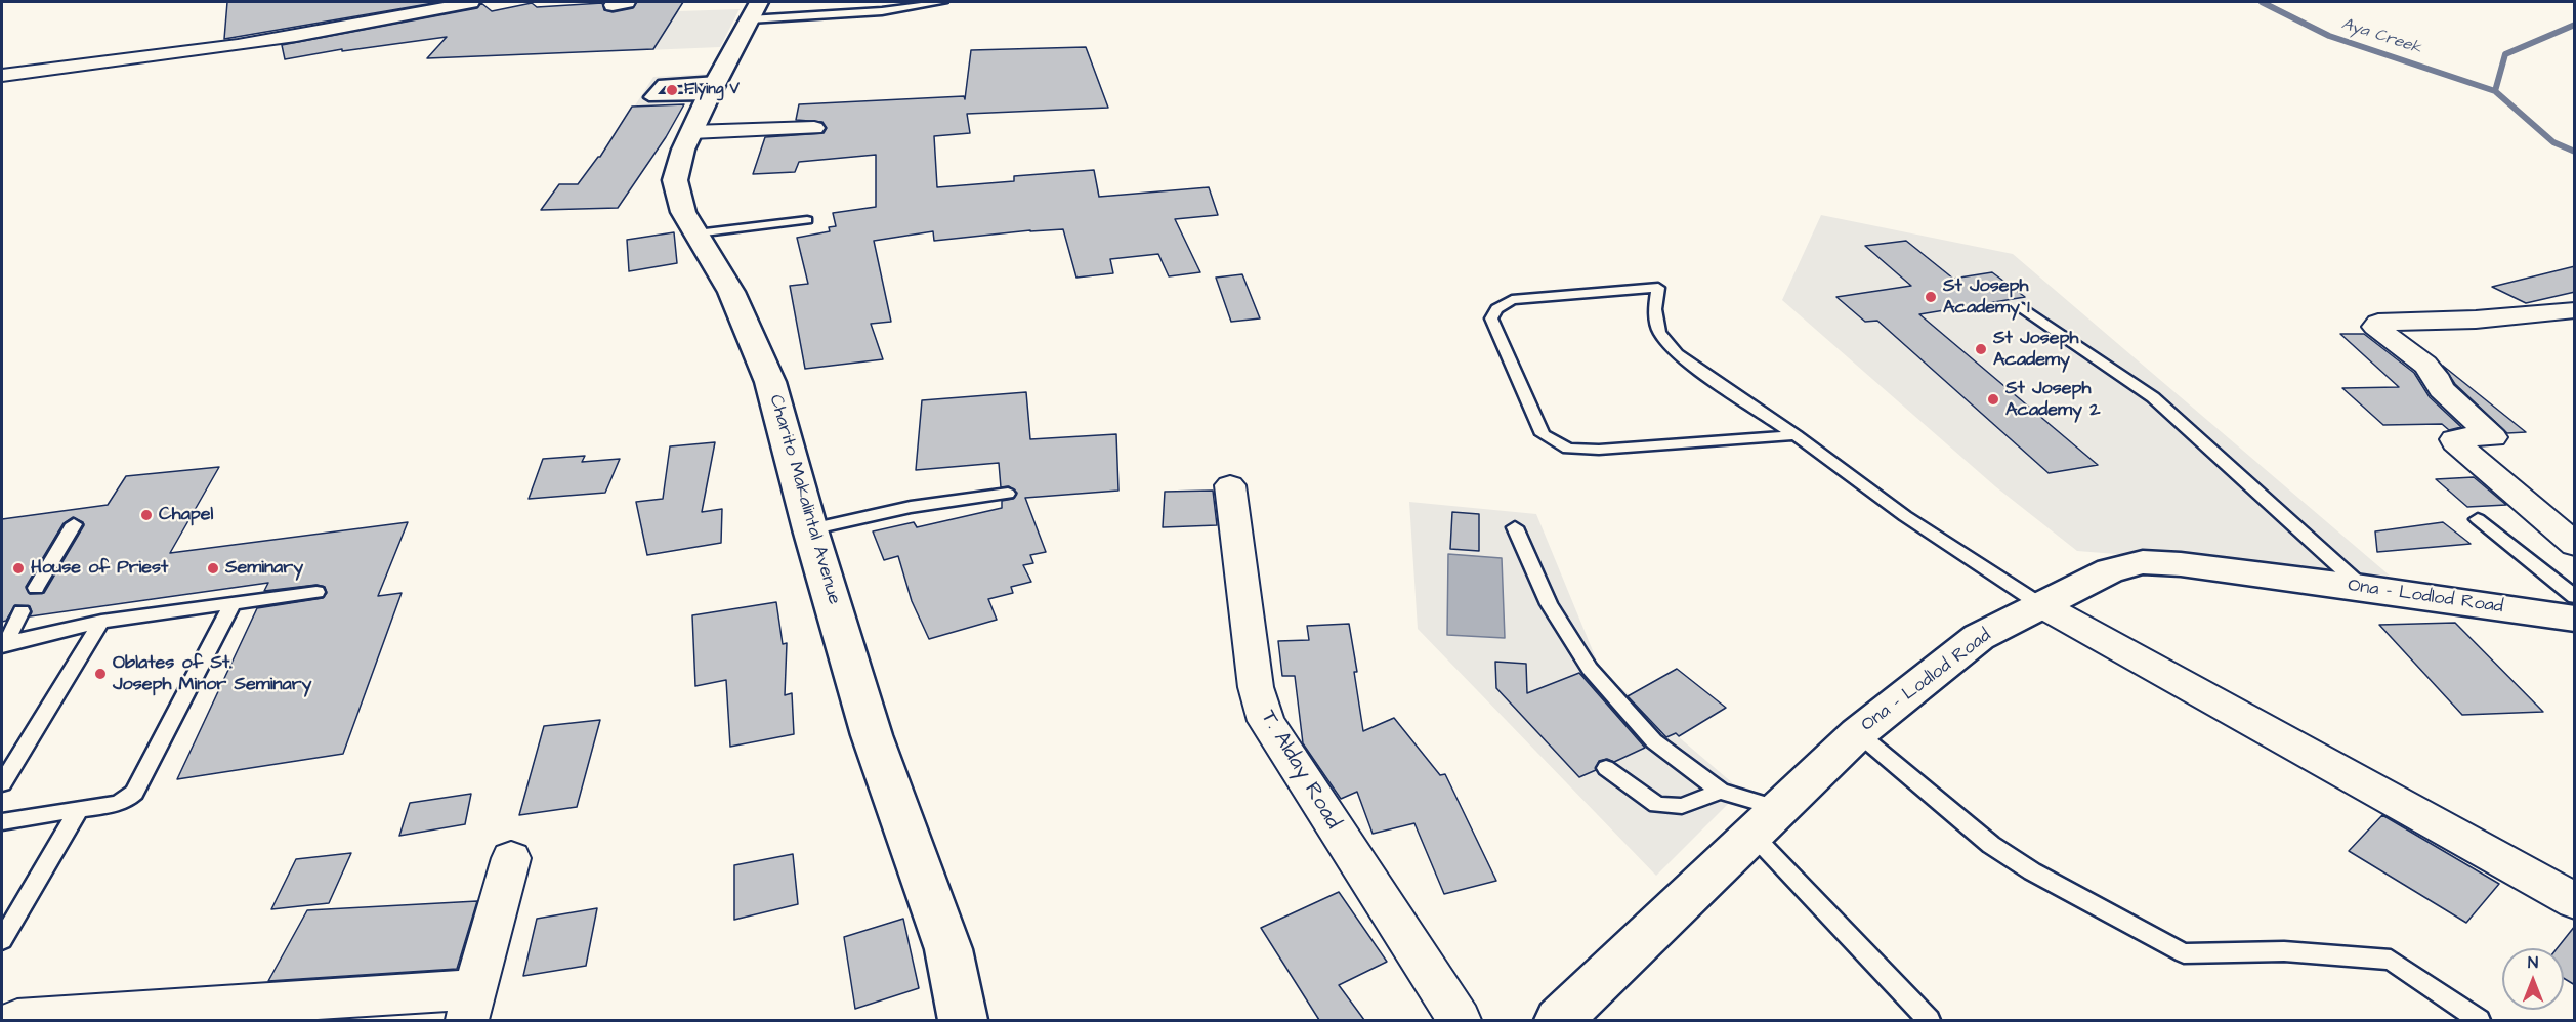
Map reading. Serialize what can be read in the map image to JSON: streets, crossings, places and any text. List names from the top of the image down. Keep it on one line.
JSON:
{"streets":{"main road":["Charito Makalintal Avenue","Ona - Lodlod Road"],"street":["T. Alday Road"]},"water":["Aya Creek"],"places":["Flying V","St Joseph Academy 1","St Joseph Academy","St Joseph Academy 2","Chapel","House of Priest","Seminary","Oblates of St. Joseph Minor Seminary"],"north":"top"}
